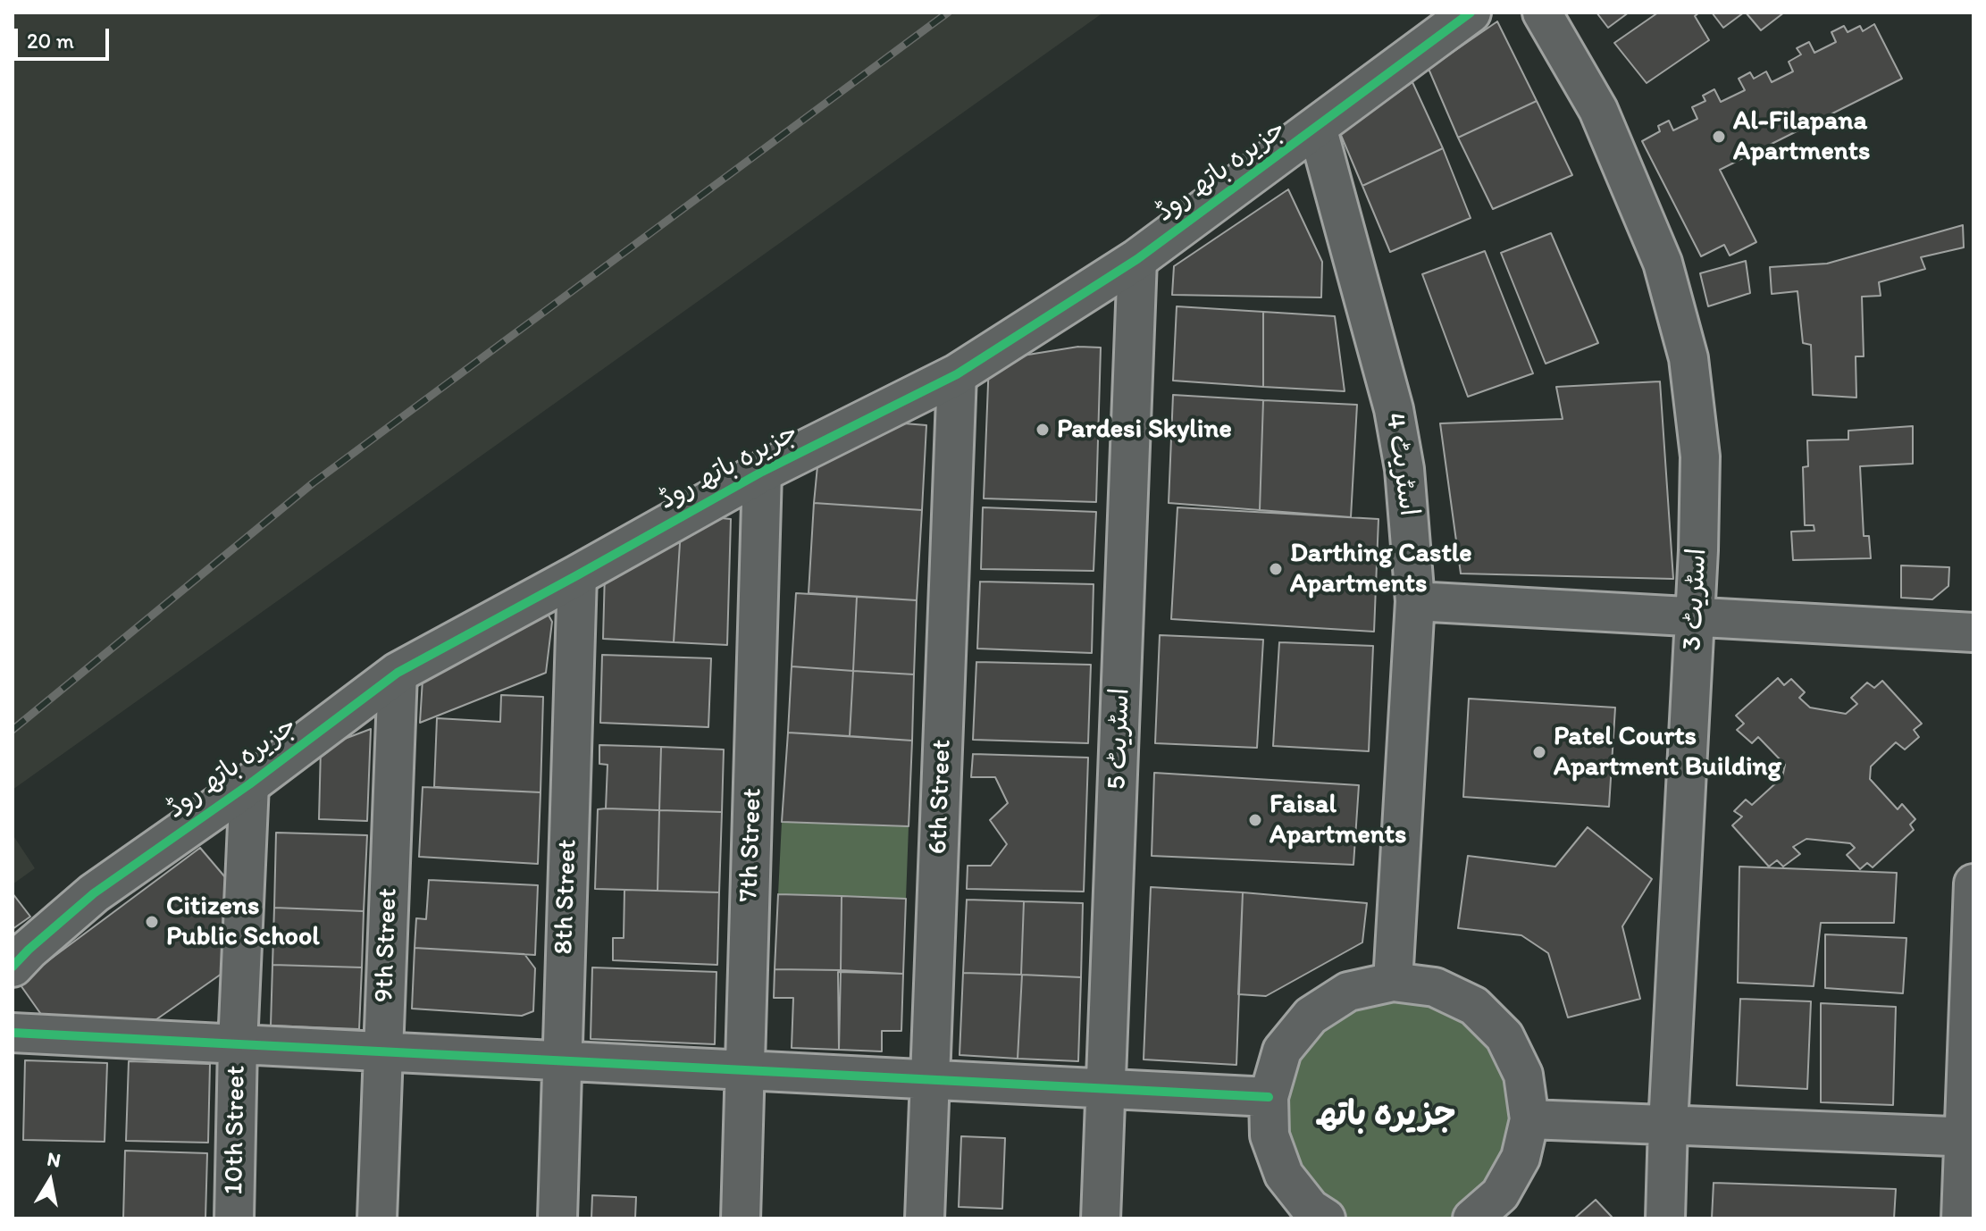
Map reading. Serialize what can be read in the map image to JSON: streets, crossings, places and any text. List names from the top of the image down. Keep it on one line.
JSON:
{"streets":{"street":["جزیرہ باتھ روڈ","اسٹریٹ 4","اسٹریٹ 3","اسٹریٹ 5","6th Street","7th Street","8th Street","9th Street","10th Street"]},"crossings":[["جزیرہ باتھ روڈ","اسٹریٹ 4"],["جزیرہ باتھ روڈ","اسٹریٹ 5"],["جزیرہ باتھ روڈ","6th Street"],["جزیرہ باتھ روڈ","7th Street"],["جزیرہ باتھ روڈ","8th Street"],["جزیرہ باتھ روڈ","9th Street"],["جزیرہ باتھ روڈ","10th Street"]],"districts":["جزیرہ باتھ"],"places":["Al-Filapana Apartments","Pardesi Skyline","Darthing Castle Apartments","Patel Courts Apartment Building","Faisal Apartments","Citizens Public School"],"scale_bar":"20 m","north":"top"}
